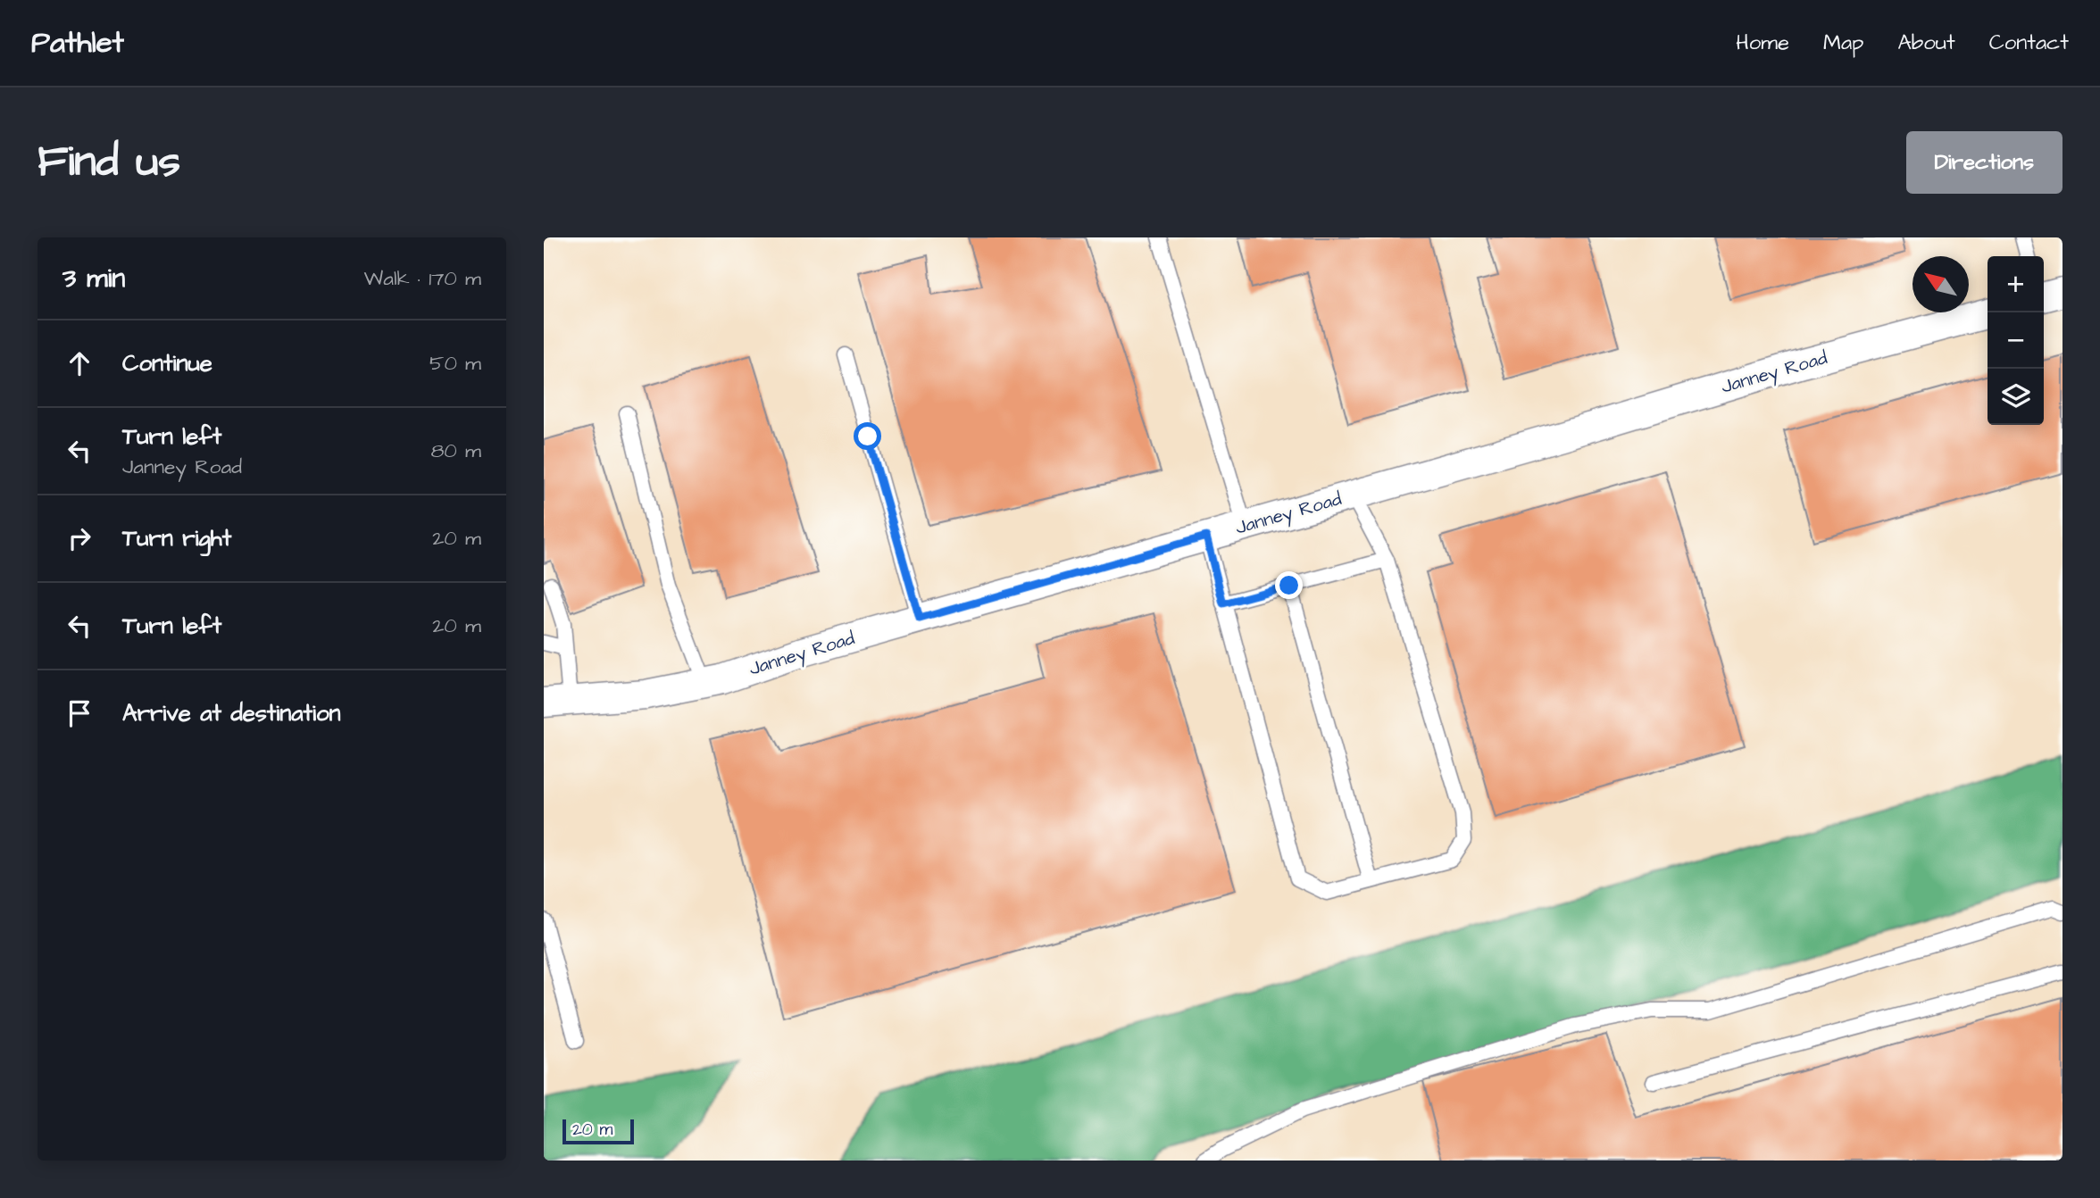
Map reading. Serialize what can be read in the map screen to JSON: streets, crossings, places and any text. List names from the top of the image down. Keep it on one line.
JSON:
{"streets":{"street":["Janney Road"]},"scale_bar":"20 m","north":"top left","page":{"header":"Pathlet","nav":["Home","Map","About","Contact"],"buttons":"Directions","title":"Find us","heading":["3 min","Walk · 170 m"],"map_buttons":["+","−"],"list":[["Continue","50 m"],["Turn left","Janney Road","80 m"],["Turn right","20 m"],["Turn left","20 m"],"Arrive at destination"],"scale":"20 m"}}
